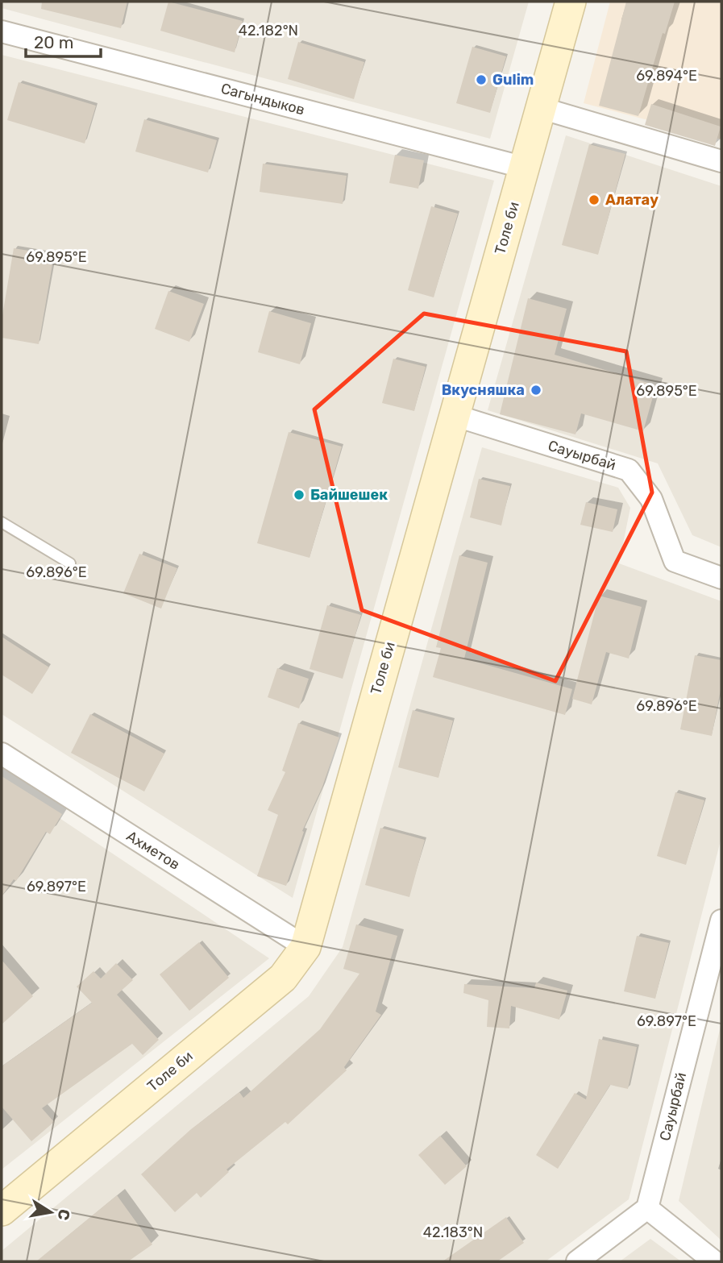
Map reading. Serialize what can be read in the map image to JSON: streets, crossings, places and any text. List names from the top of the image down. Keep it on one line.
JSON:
{"streets":{"main road":["Толе би"],"street":["Сагындыков","Сауырбай","Ахметов"]},"crossings":[["Сагындыков","Толе би"],["Толе би","Сауырбай"],["Толе би","Ахметов"]],"places":["Gulim","Алатау","Вкусняшка","Байшешек"],"scale_bar":"20 m","north":"right","coordinates":["42.182°N","69.894°E","69.895°E","69.896°E","69.897°E","42.183°N"]}
